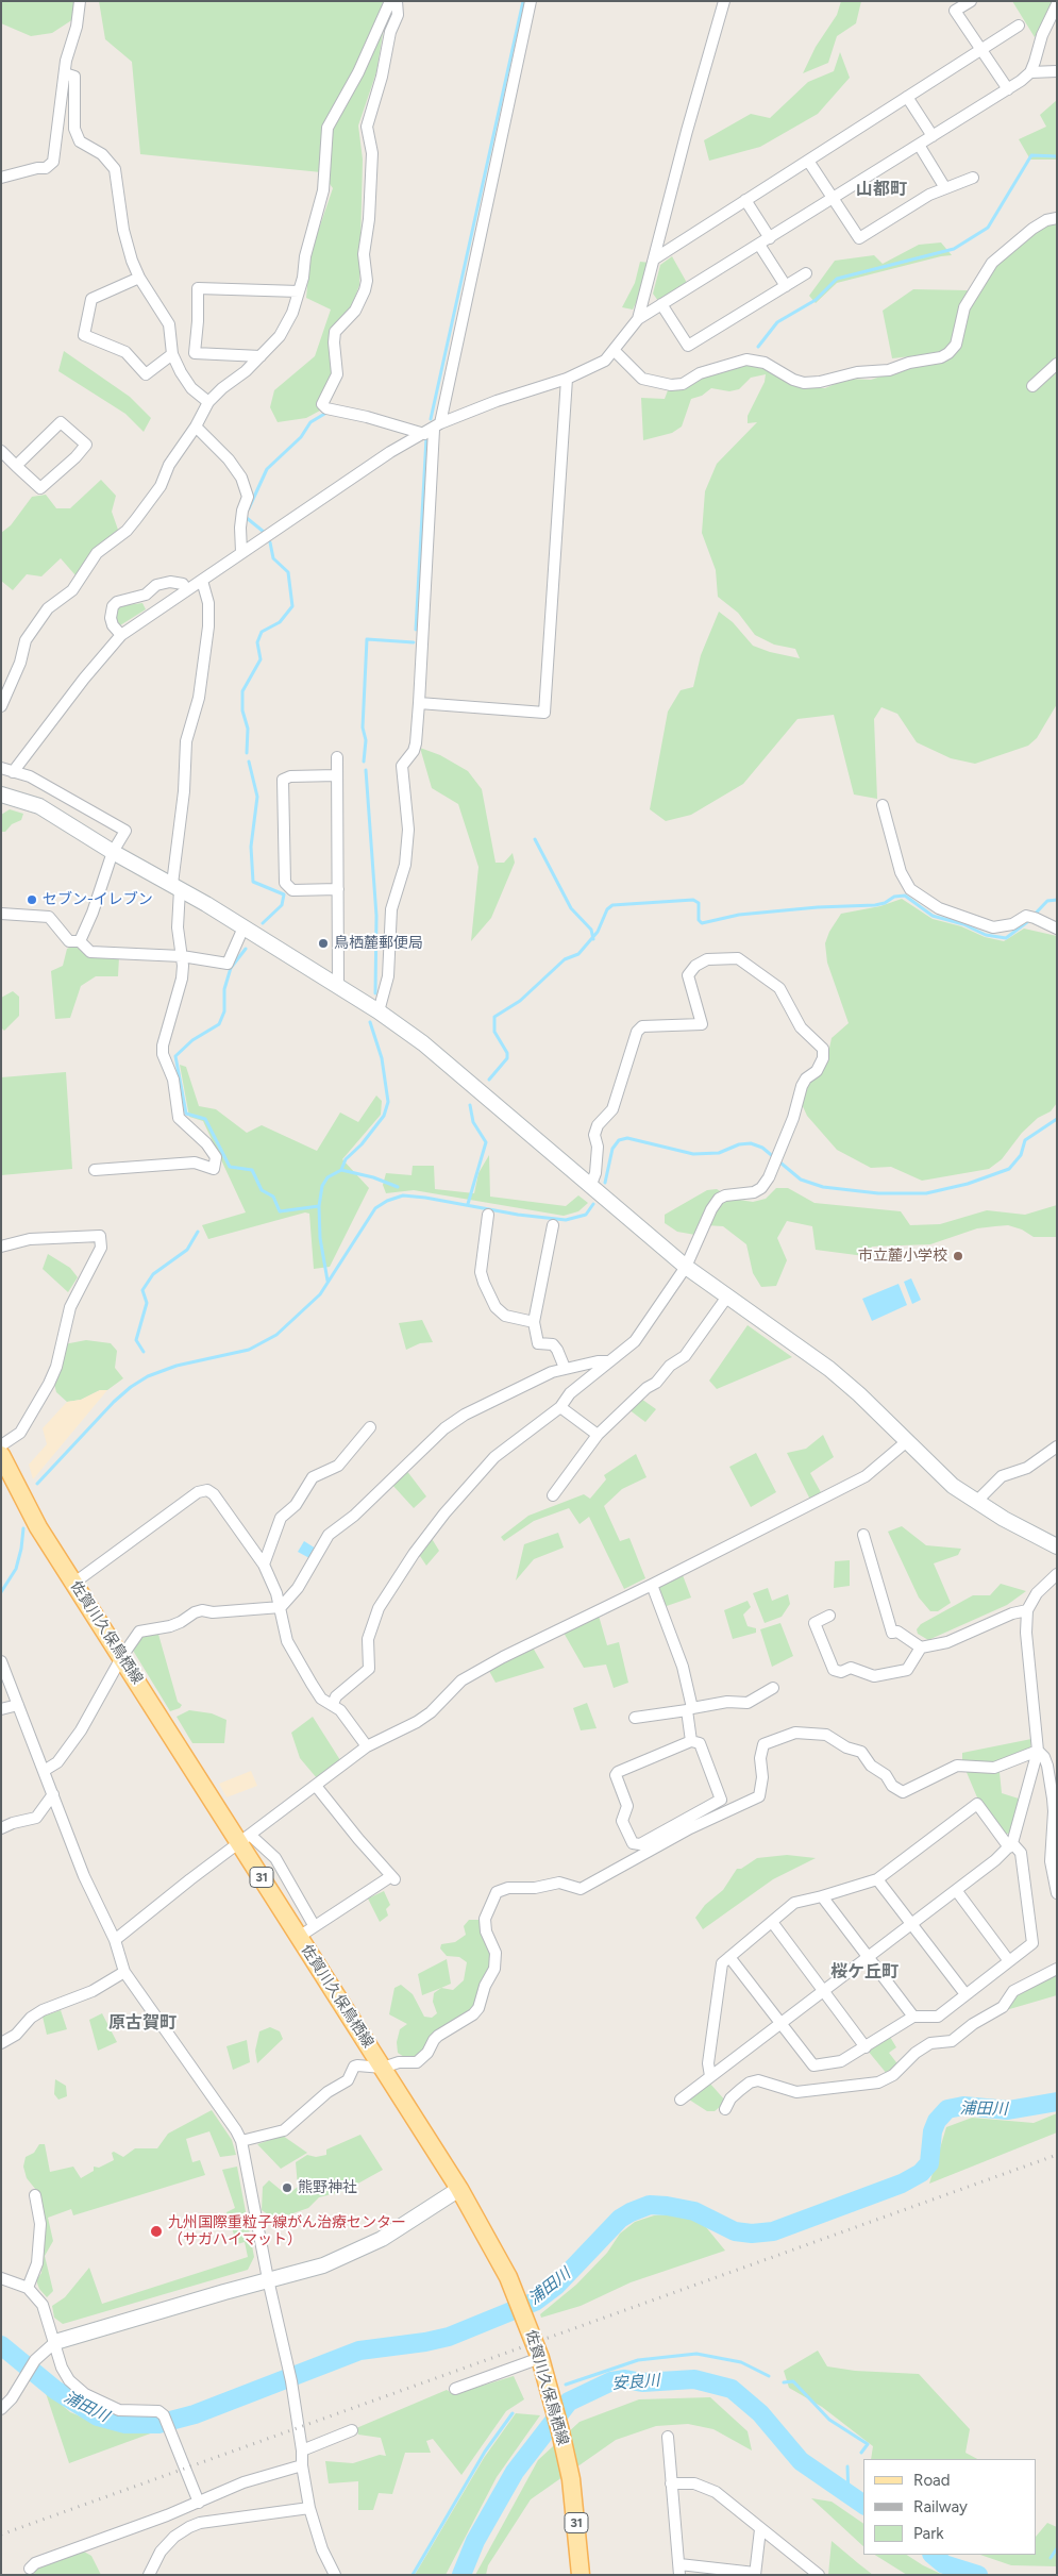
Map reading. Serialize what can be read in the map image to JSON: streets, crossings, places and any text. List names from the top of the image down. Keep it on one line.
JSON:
{"streets":{"main road":["佐賀川久保鳥栖線","31"]},"districts":["山都町","桜ケ丘町","原古賀町"],"water":["浦田川","安良川"],"places":["セブン-イレブン","鳥栖麓郵便局","市立麓小学校","熊野神社","九州国際重粒子線がん治療センター （サガハイマット）"],"legend":["Road","Railway","Park"]}
